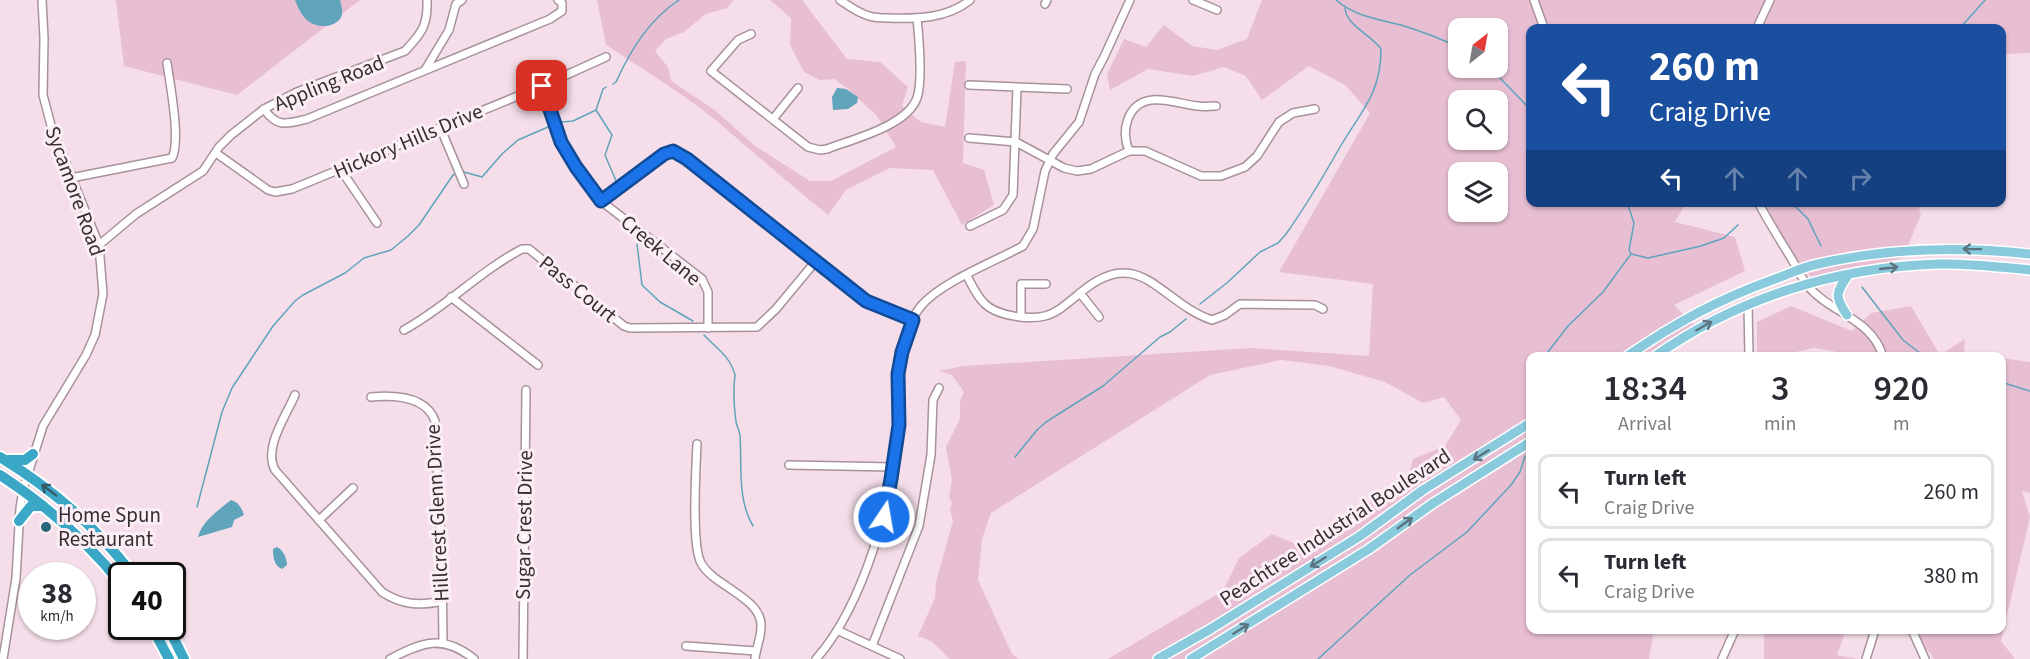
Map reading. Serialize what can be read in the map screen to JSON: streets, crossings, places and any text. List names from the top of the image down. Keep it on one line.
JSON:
{"streets":{"main road":["Peachtree Industrial Boulevard"],"street":["Appling Road","Hickory Hills Drive","Sycamore Road","Creek Lane","Pass Court","Hillcrest Glenn Drive","Sugar Crest Drive"]},"crossings":[["Appling Road","Hickory Hills Drive"],["Appling Road","Sycamore Road"],["Hickory Hills Drive","Creek Lane"],["Creek Lane","Pass Court"]],"places":["Home Spun Restaurant"],"north":"top right","page":{"turn":["260 m","Craig Drive"],"eta":["18:34","Arrival","3","min","920","m"],"list":[{"name":"Turn left","note":"Craig Drive","value":"260 m"},{"name":"Turn left","note":"Craig Drive","value":"380 m"}],"speed":"38 km/h","limit":"40"}}
